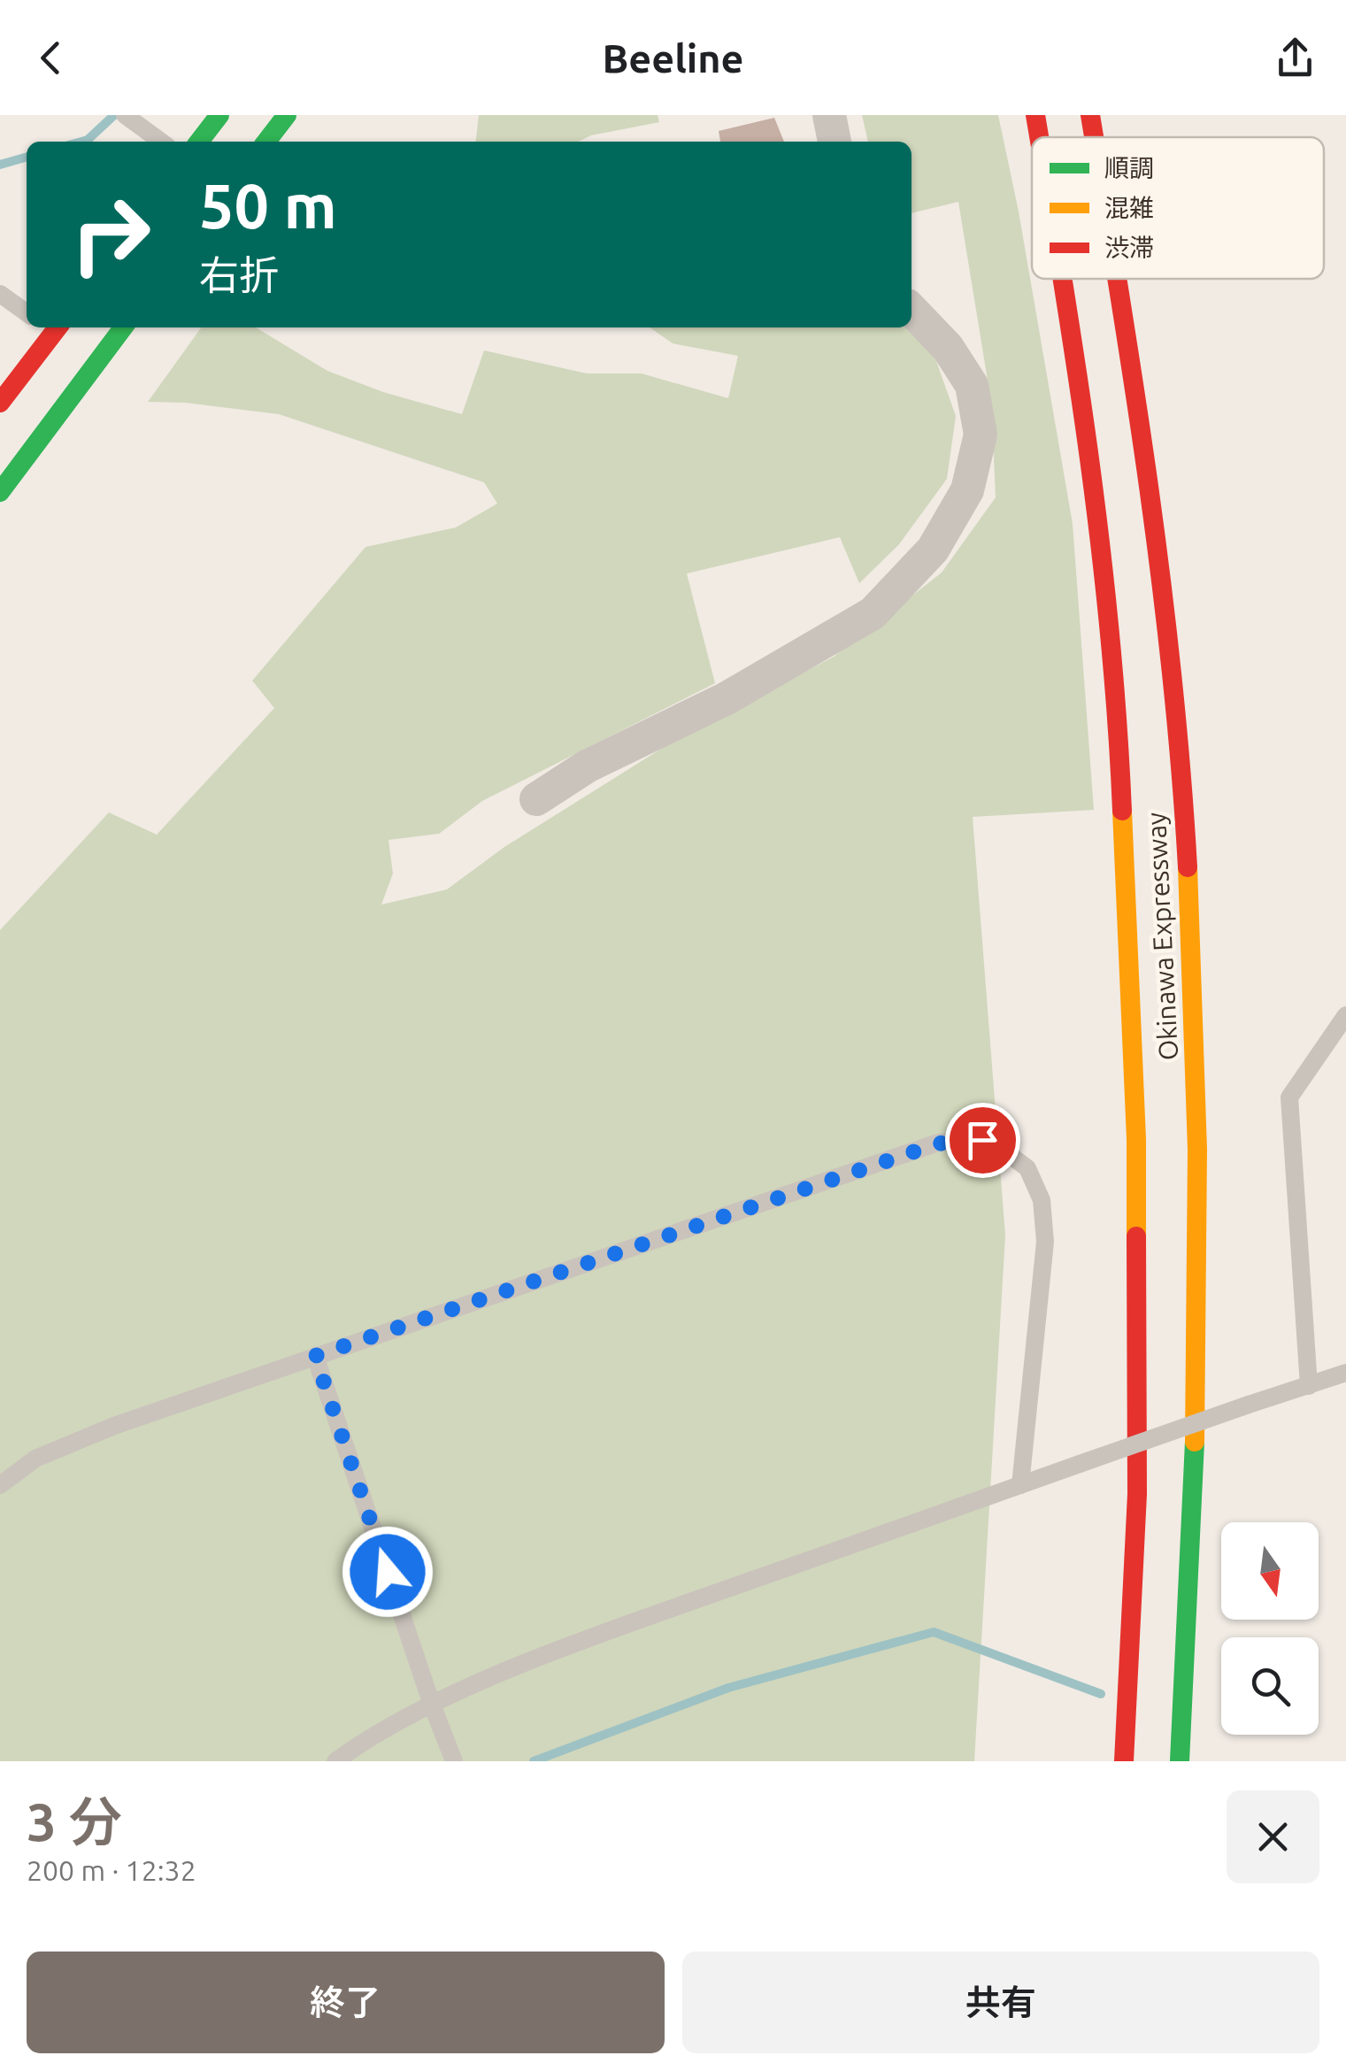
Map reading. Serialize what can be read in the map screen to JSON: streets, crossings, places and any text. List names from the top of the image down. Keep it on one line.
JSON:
{"streets":{"highway":["Okinawa Expressway"]},"legend":["順調","混雑","渋滞"],"north":"bottom","page":{"header":"Beeline","turn":["50 m","右折"],"heading":["3 分","200 m · 12:32"],"buttons":["終了","共有"]}}
